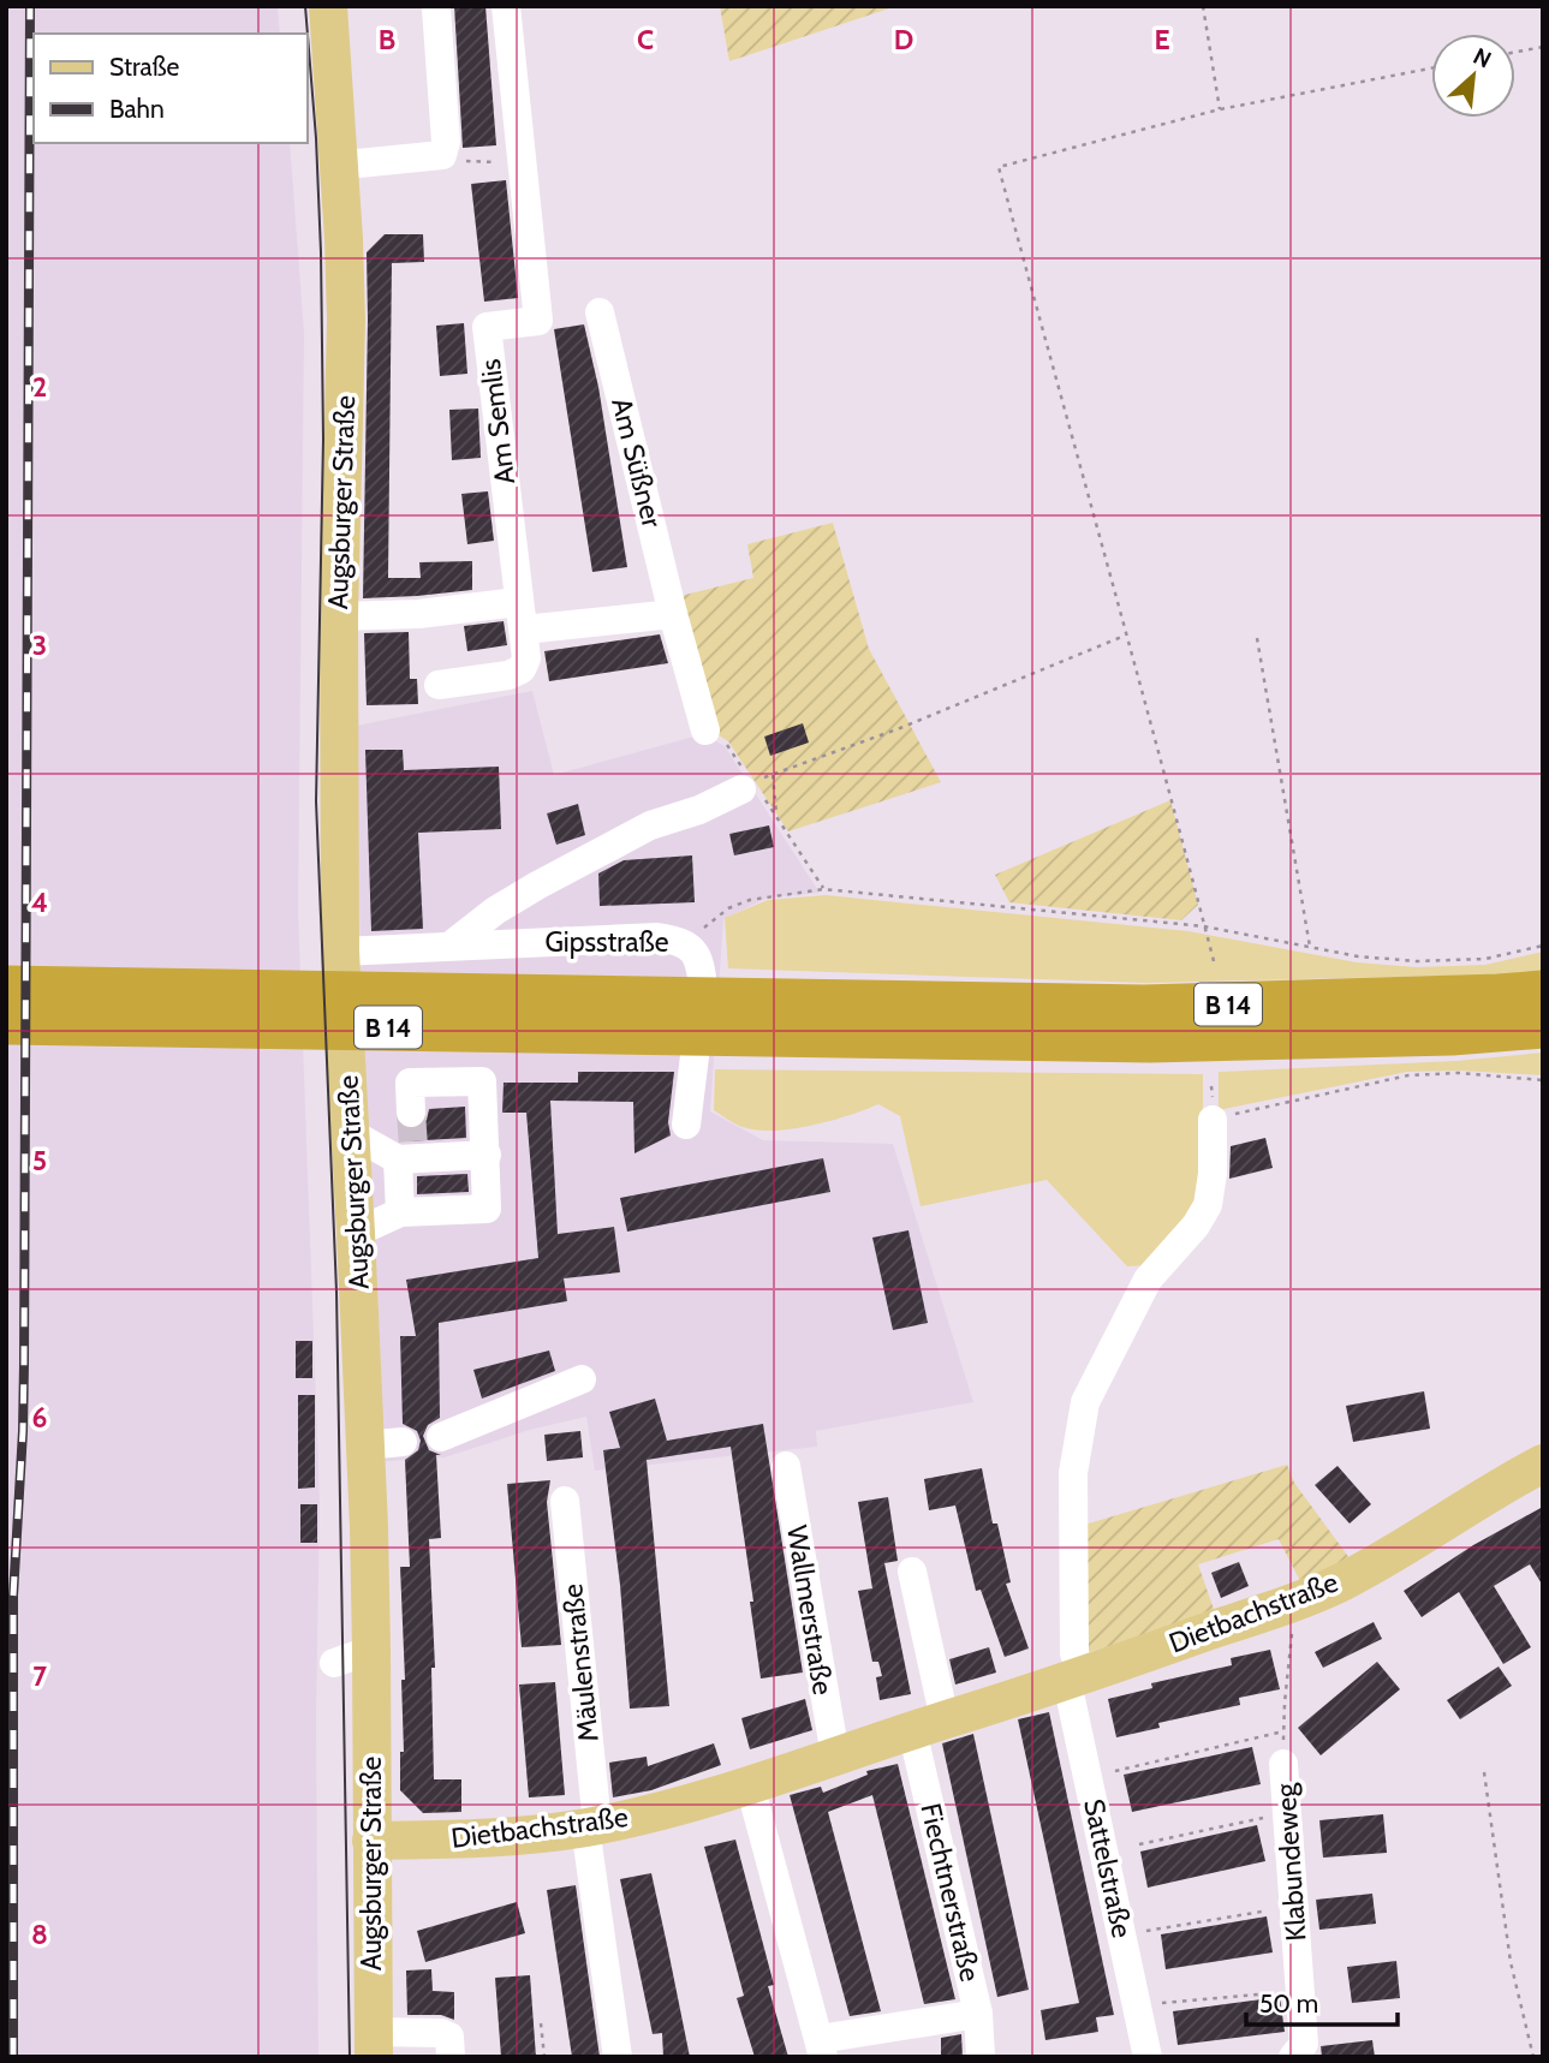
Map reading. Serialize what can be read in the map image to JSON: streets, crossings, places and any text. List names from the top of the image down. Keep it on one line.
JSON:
{"streets":{"highway":["B 14"],"main road":["Augsburger Straße","Dietbachstraße"],"street":["Am Semlis","Am Süßner","Gipsstraße","Wallmerstraße","Mäulenstraße","Klabundeweg","Sattelstraße","Fiechtnerstraße"]},"crossings":[["Augsburger Straße","Gipsstraße"],["Augsburger Straße","Dietbachstraße"],["Wallmerstraße","Dietbachstraße"],["Dietbachstraße","Mäulenstraße"],["Dietbachstraße","Sattelstraße"],["Dietbachstraße","Fiechtnerstraße"]],"legend":["Straße","Bahn"],"scale_bar":"50 m","north":"top right","grid":{"columns":["B","C","D","E"],"rows":["2","3","4","5","6","7","8"]}}
